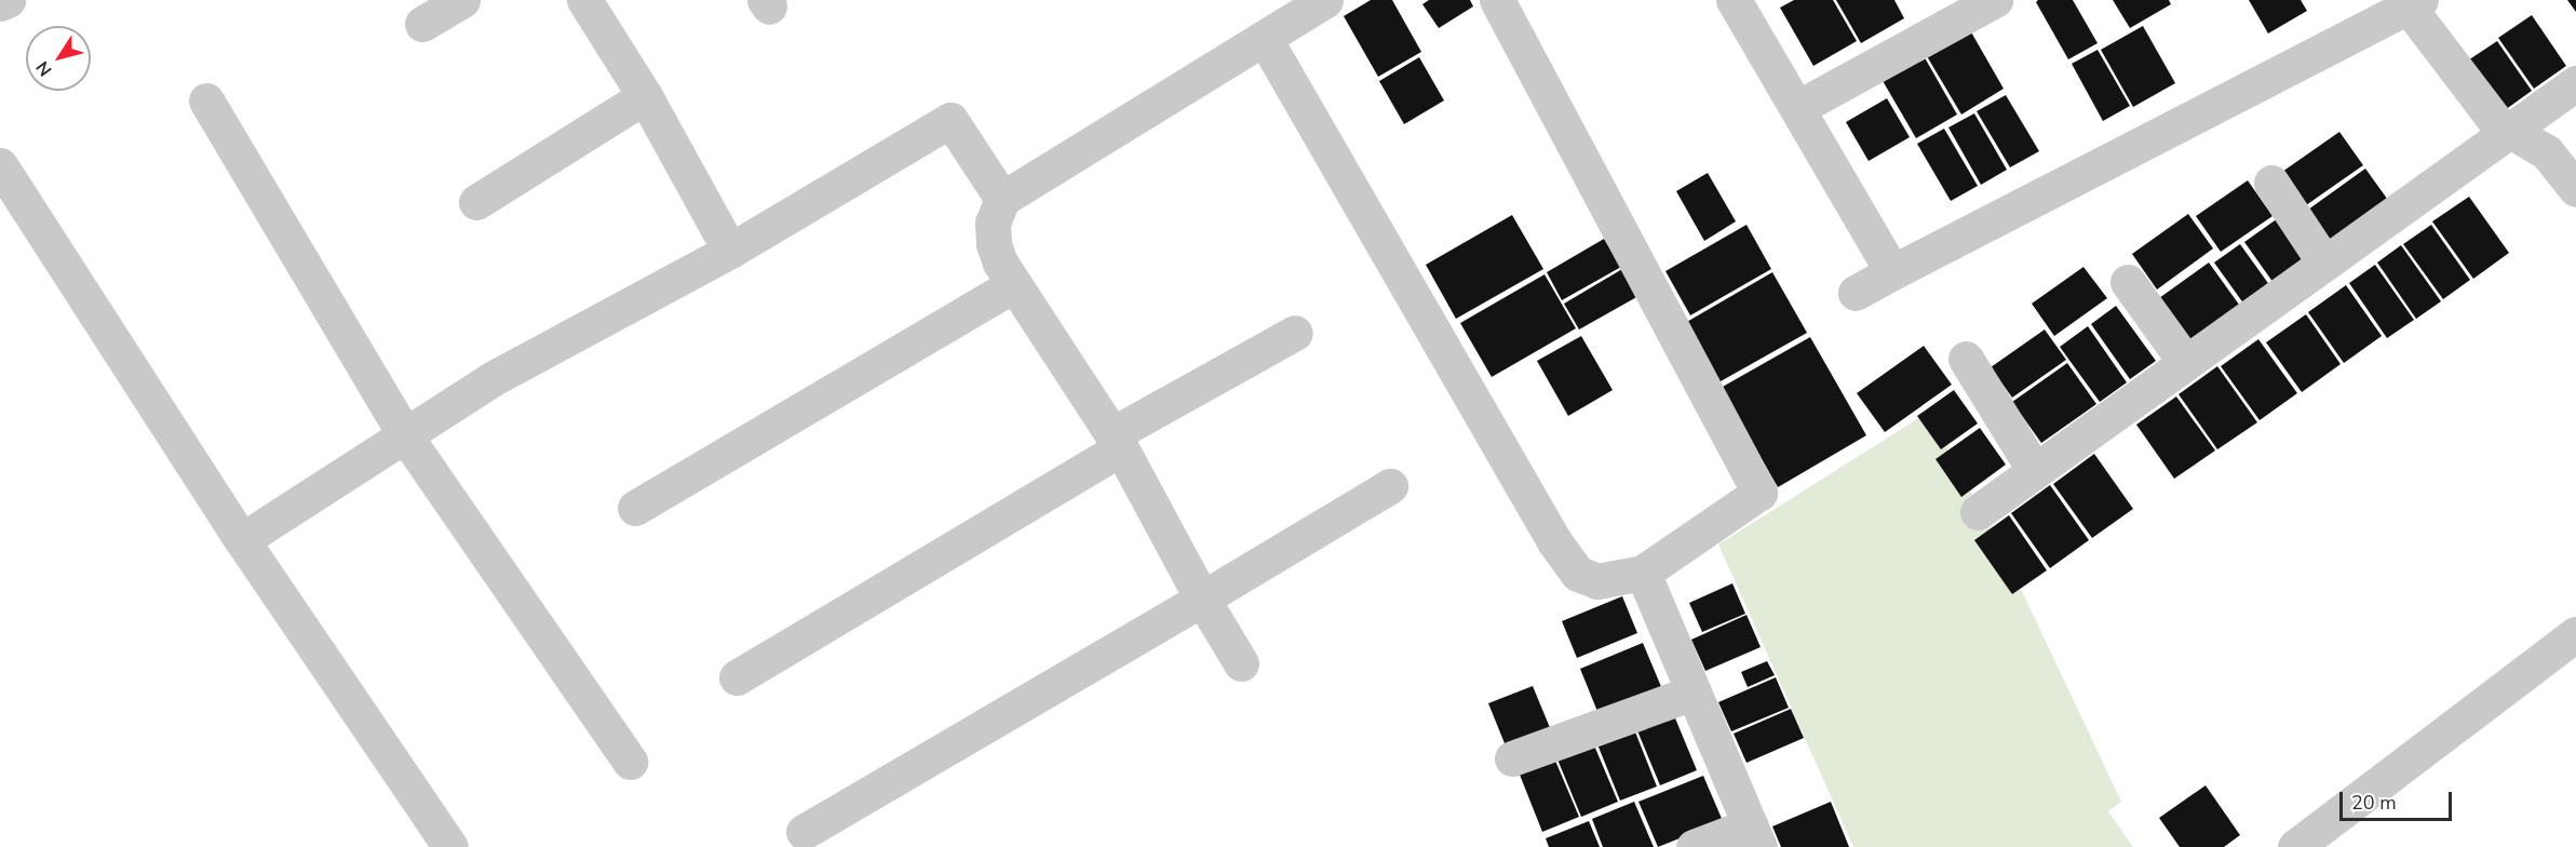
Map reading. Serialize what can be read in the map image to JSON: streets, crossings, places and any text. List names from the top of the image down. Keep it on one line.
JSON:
{"scale_bar":"20 m","north":"bottom left"}
